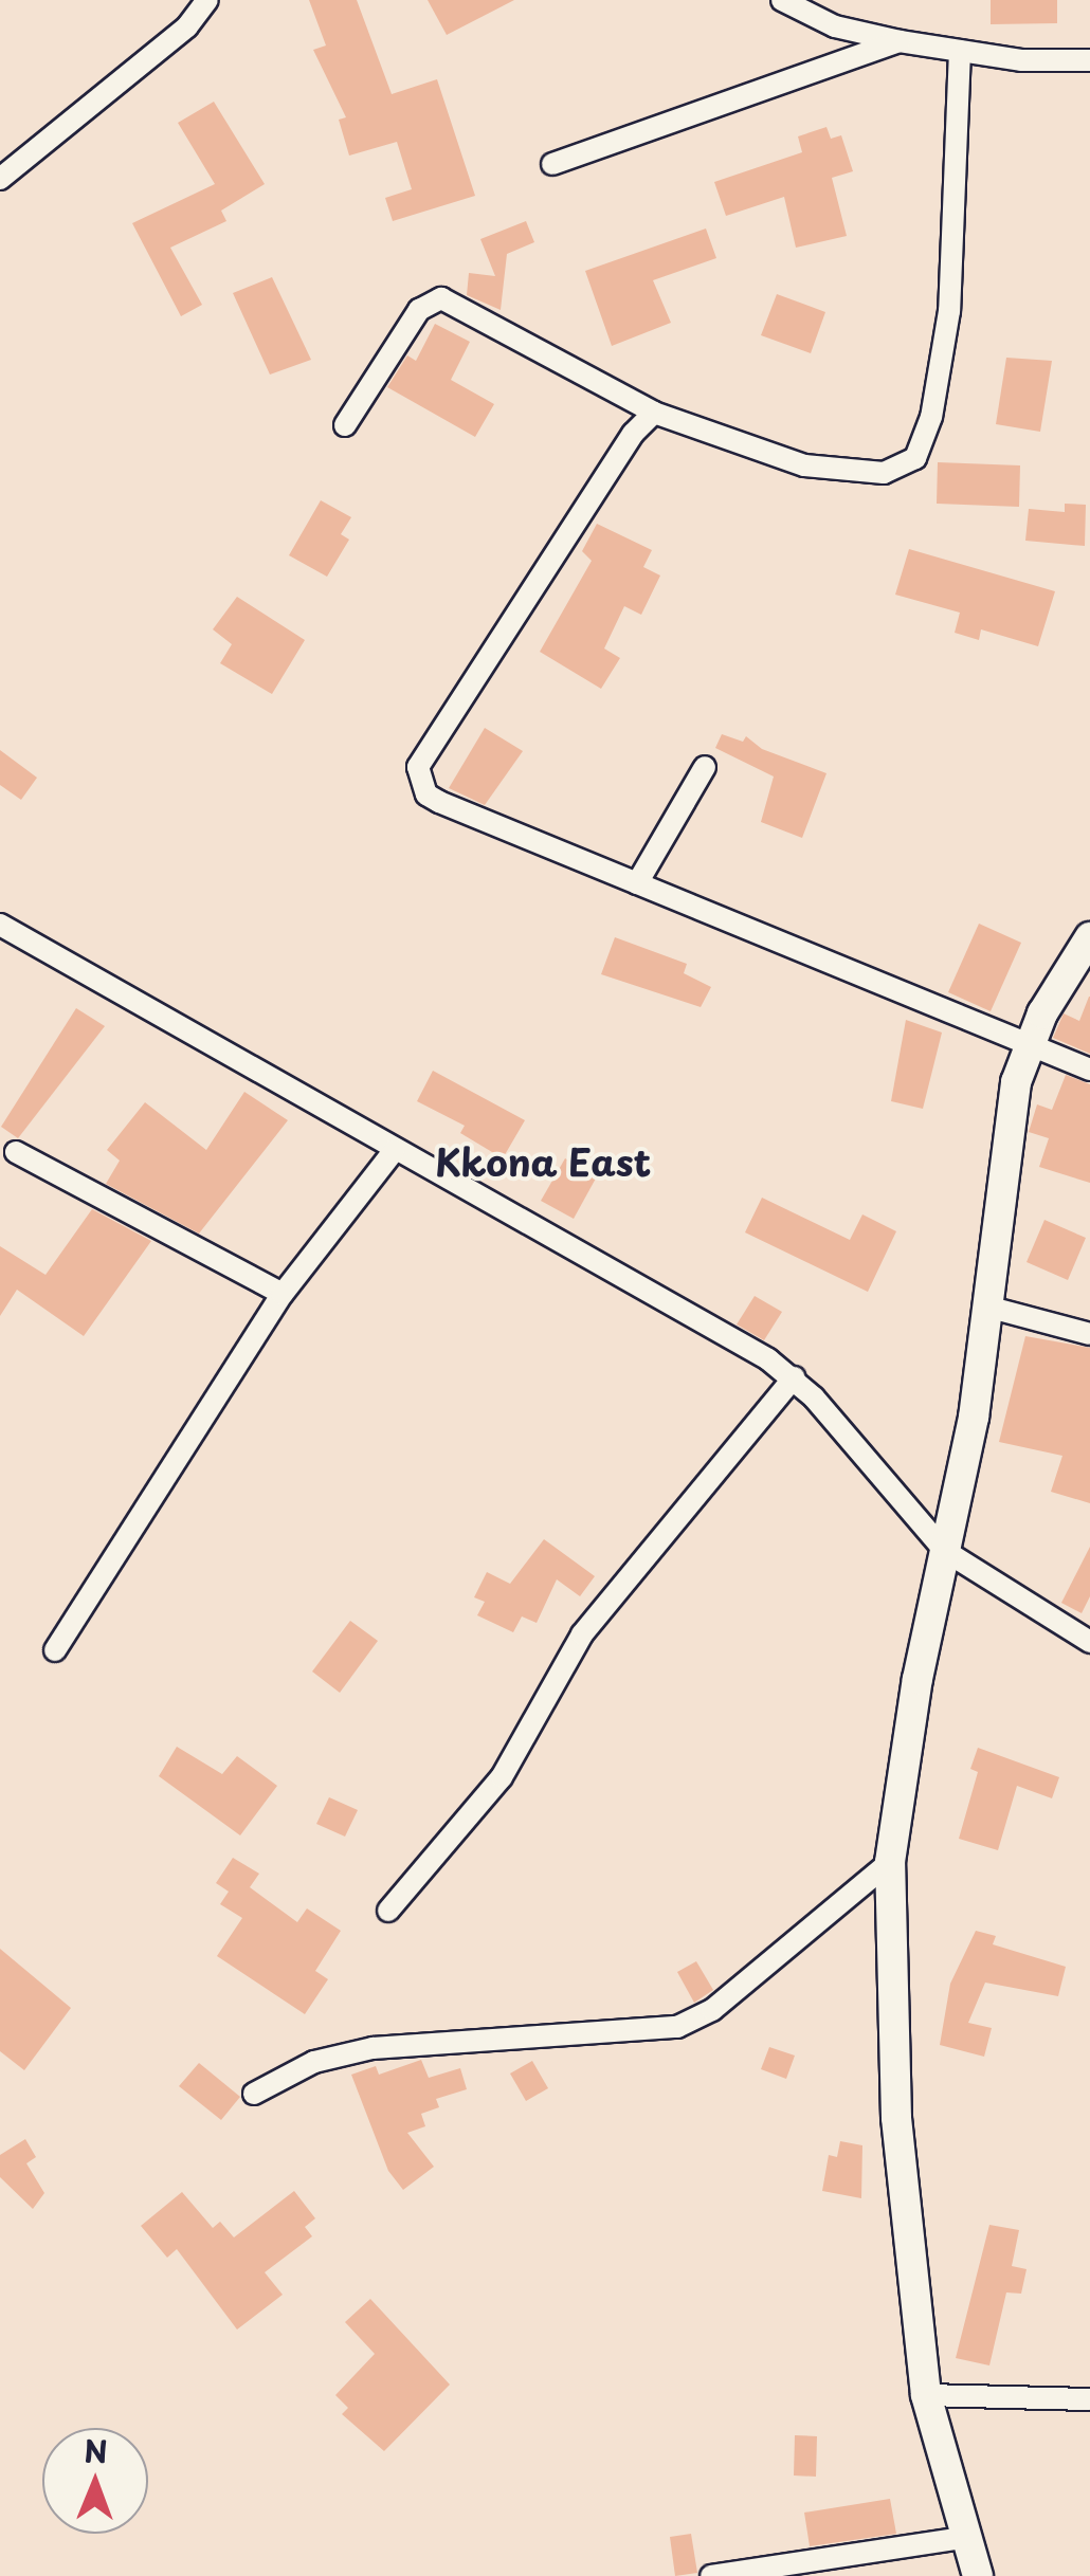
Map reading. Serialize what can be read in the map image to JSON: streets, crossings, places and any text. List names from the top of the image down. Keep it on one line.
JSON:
{"districts":["Kkona East"],"north":"top"}
